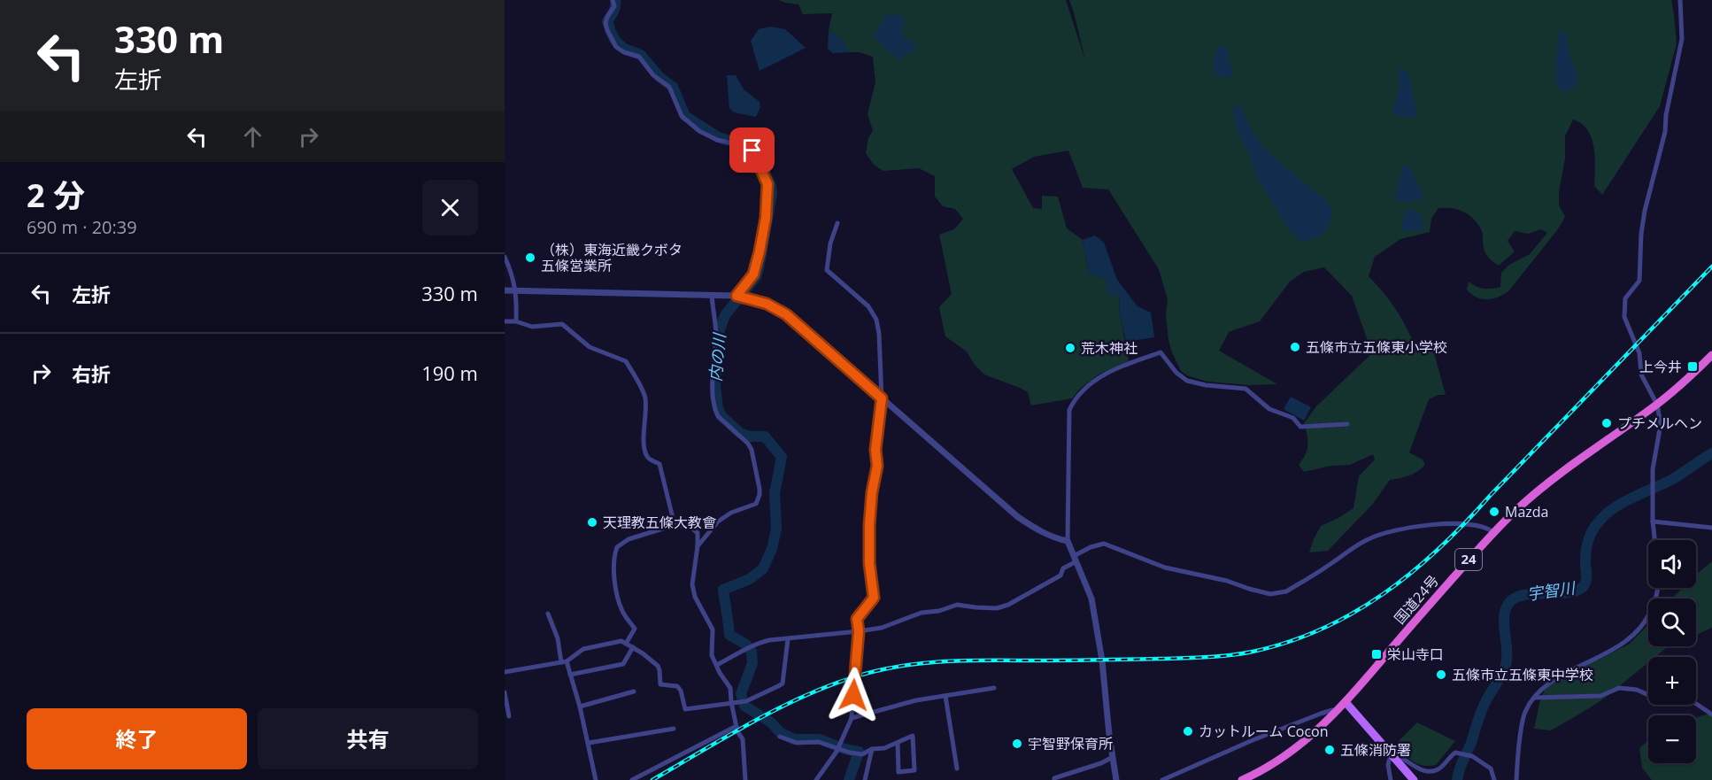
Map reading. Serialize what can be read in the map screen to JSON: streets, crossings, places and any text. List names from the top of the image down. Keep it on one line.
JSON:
{"streets":{"highway":["24","国道24号"]},"water":["内の川","宇智川"],"places":{"other":["（株）東海近畿クボタ 五條営業所","五條市立五條東小学校","荒木神社","プチメルヘン","Mazda","天理教五條大教會","五條市立五條東中学校","カットルーム Cocon","宇智野保育所","五條消防署"],"transit":["上今井","栄山寺口"]},"page":{"turn":["330 m","左折"],"heading":["2 分","690 m · 20:39"],"list":[{"name":"左折","value":"330 m"},{"name":"右折","value":"190 m"}],"map_buttons":["+","−"],"buttons":["終了","共有"]}}
